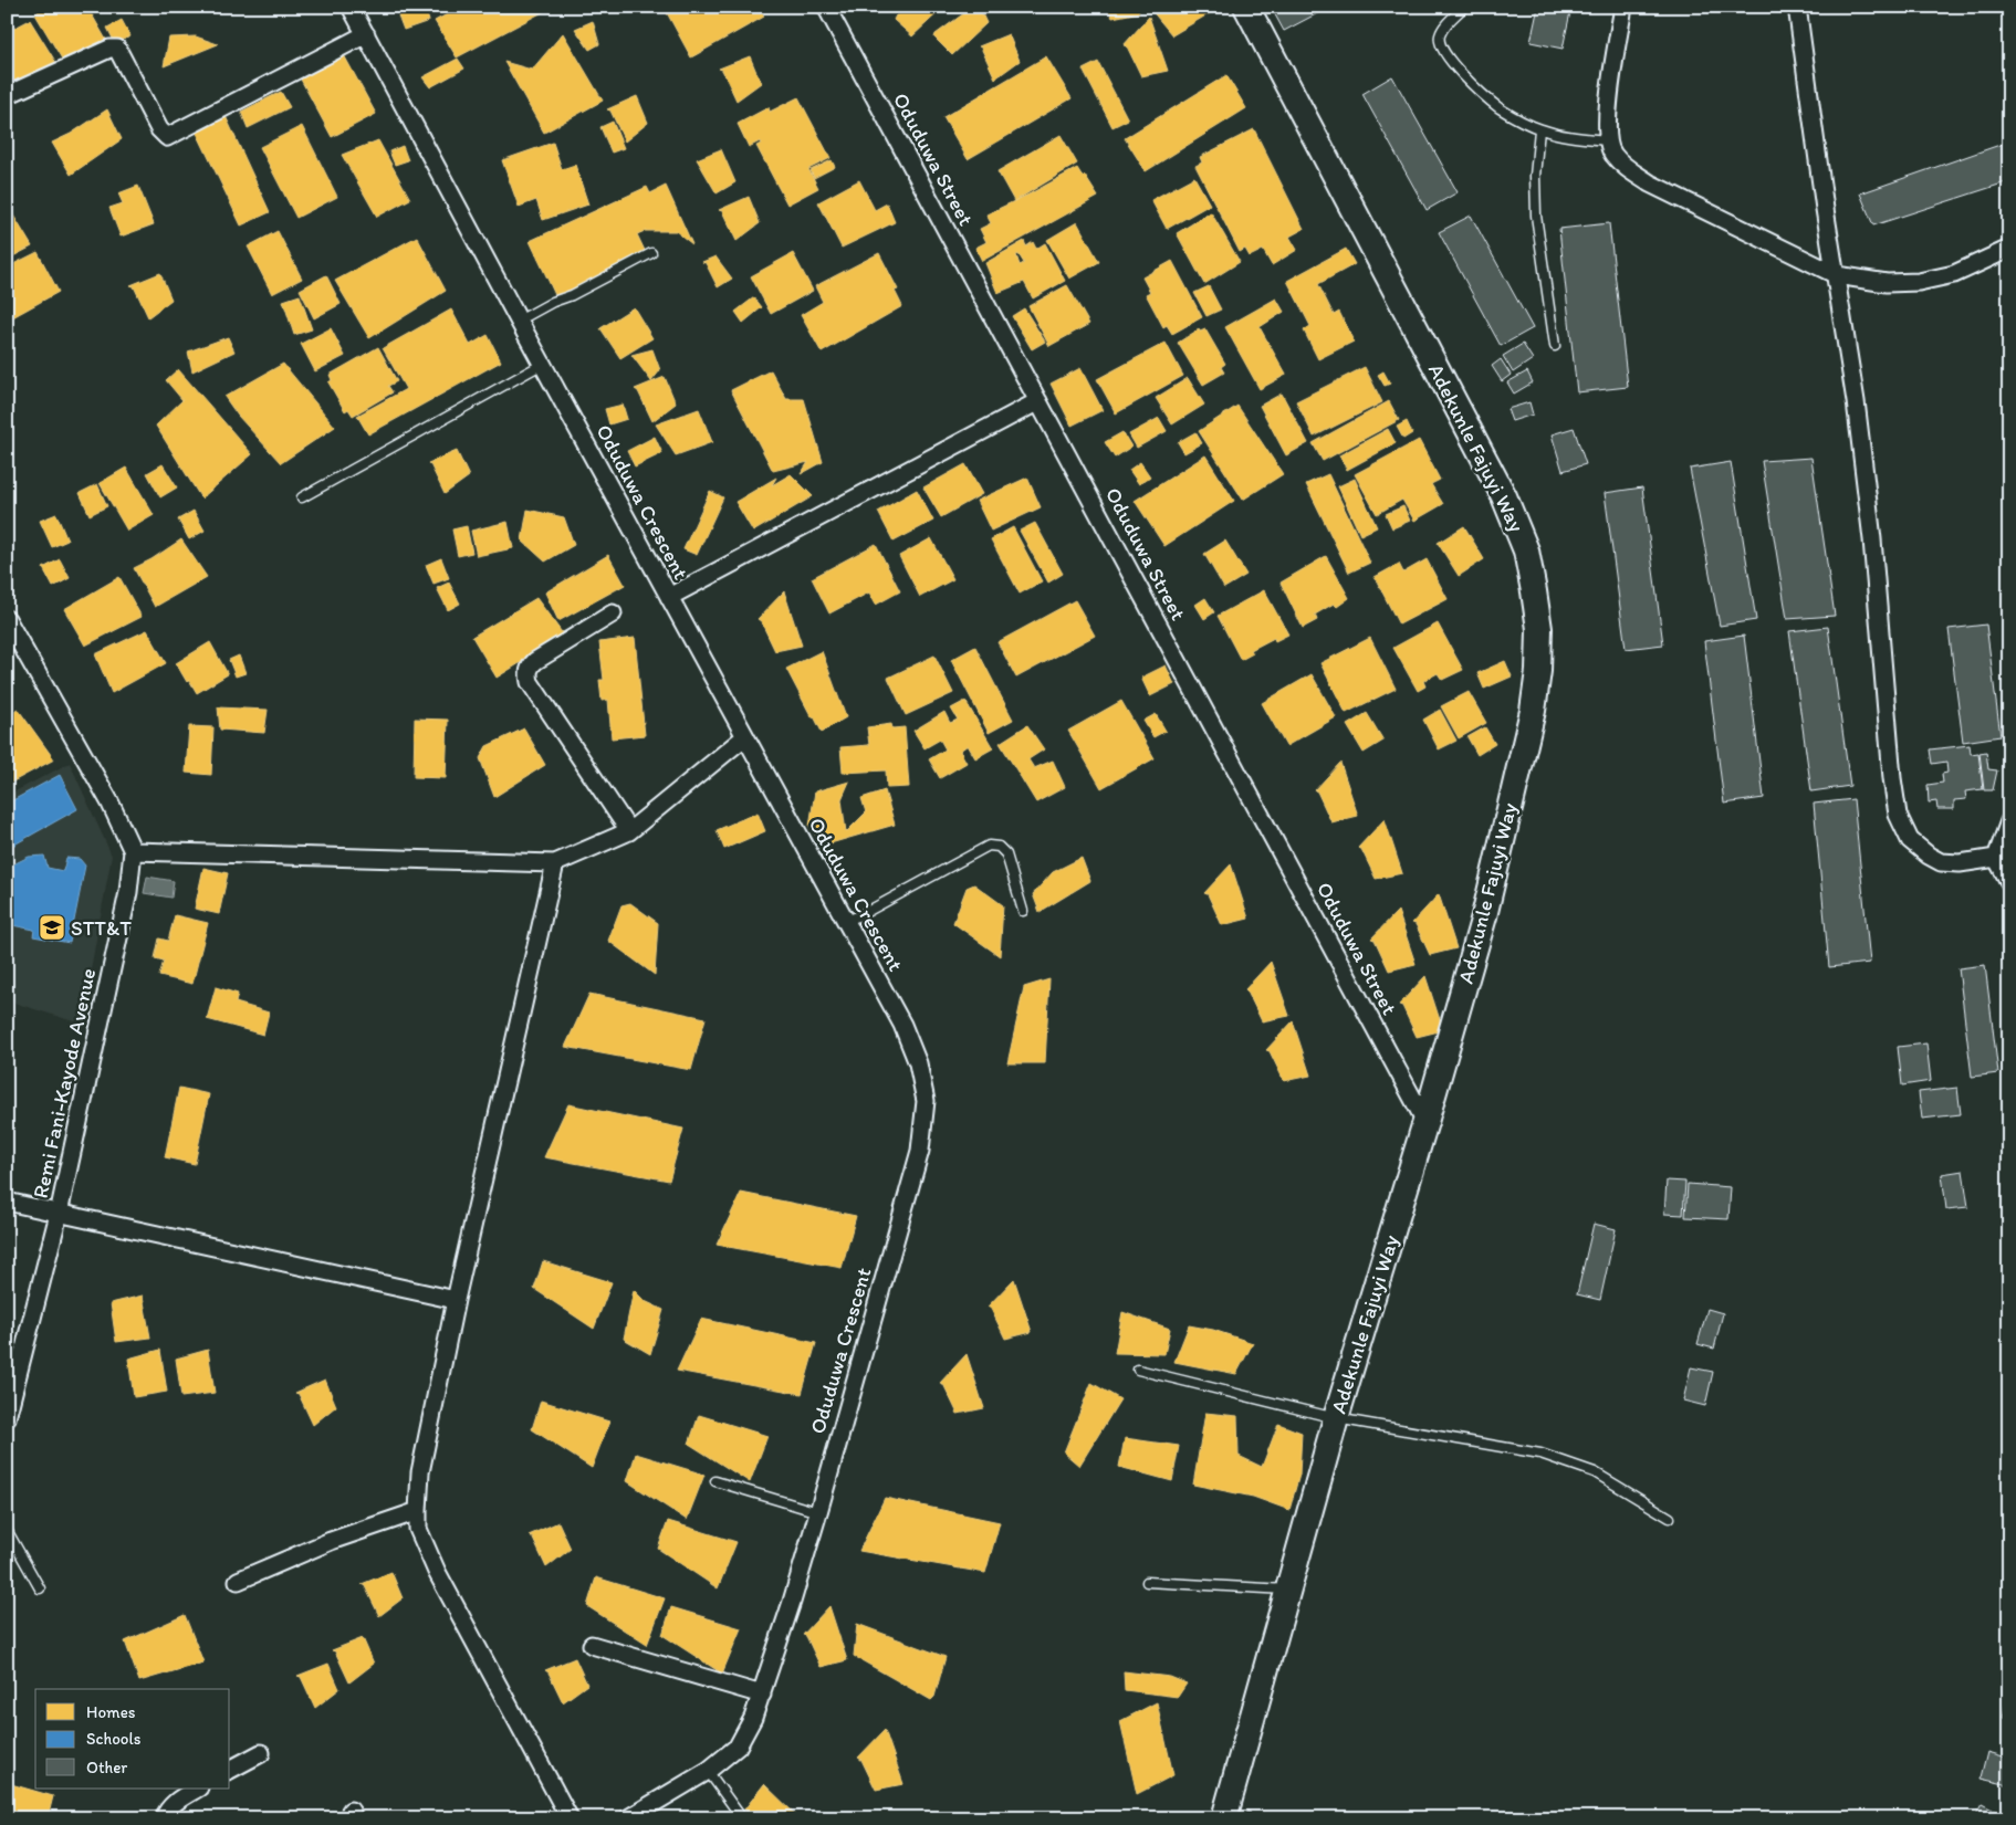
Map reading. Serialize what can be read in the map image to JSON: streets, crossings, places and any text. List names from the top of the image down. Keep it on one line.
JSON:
{"streets":{"street":["Oduduwa Street","Adekunle Fajuyi Way","Oduduwa Crescent","Remi Fani-Kayode Avenue"]},"crossings":[["Oduduwa Street","Adekunle Fajuyi Way"]],"places":{"school or university":["STT&T"]},"legend":["Homes","Schools","Other"]}
